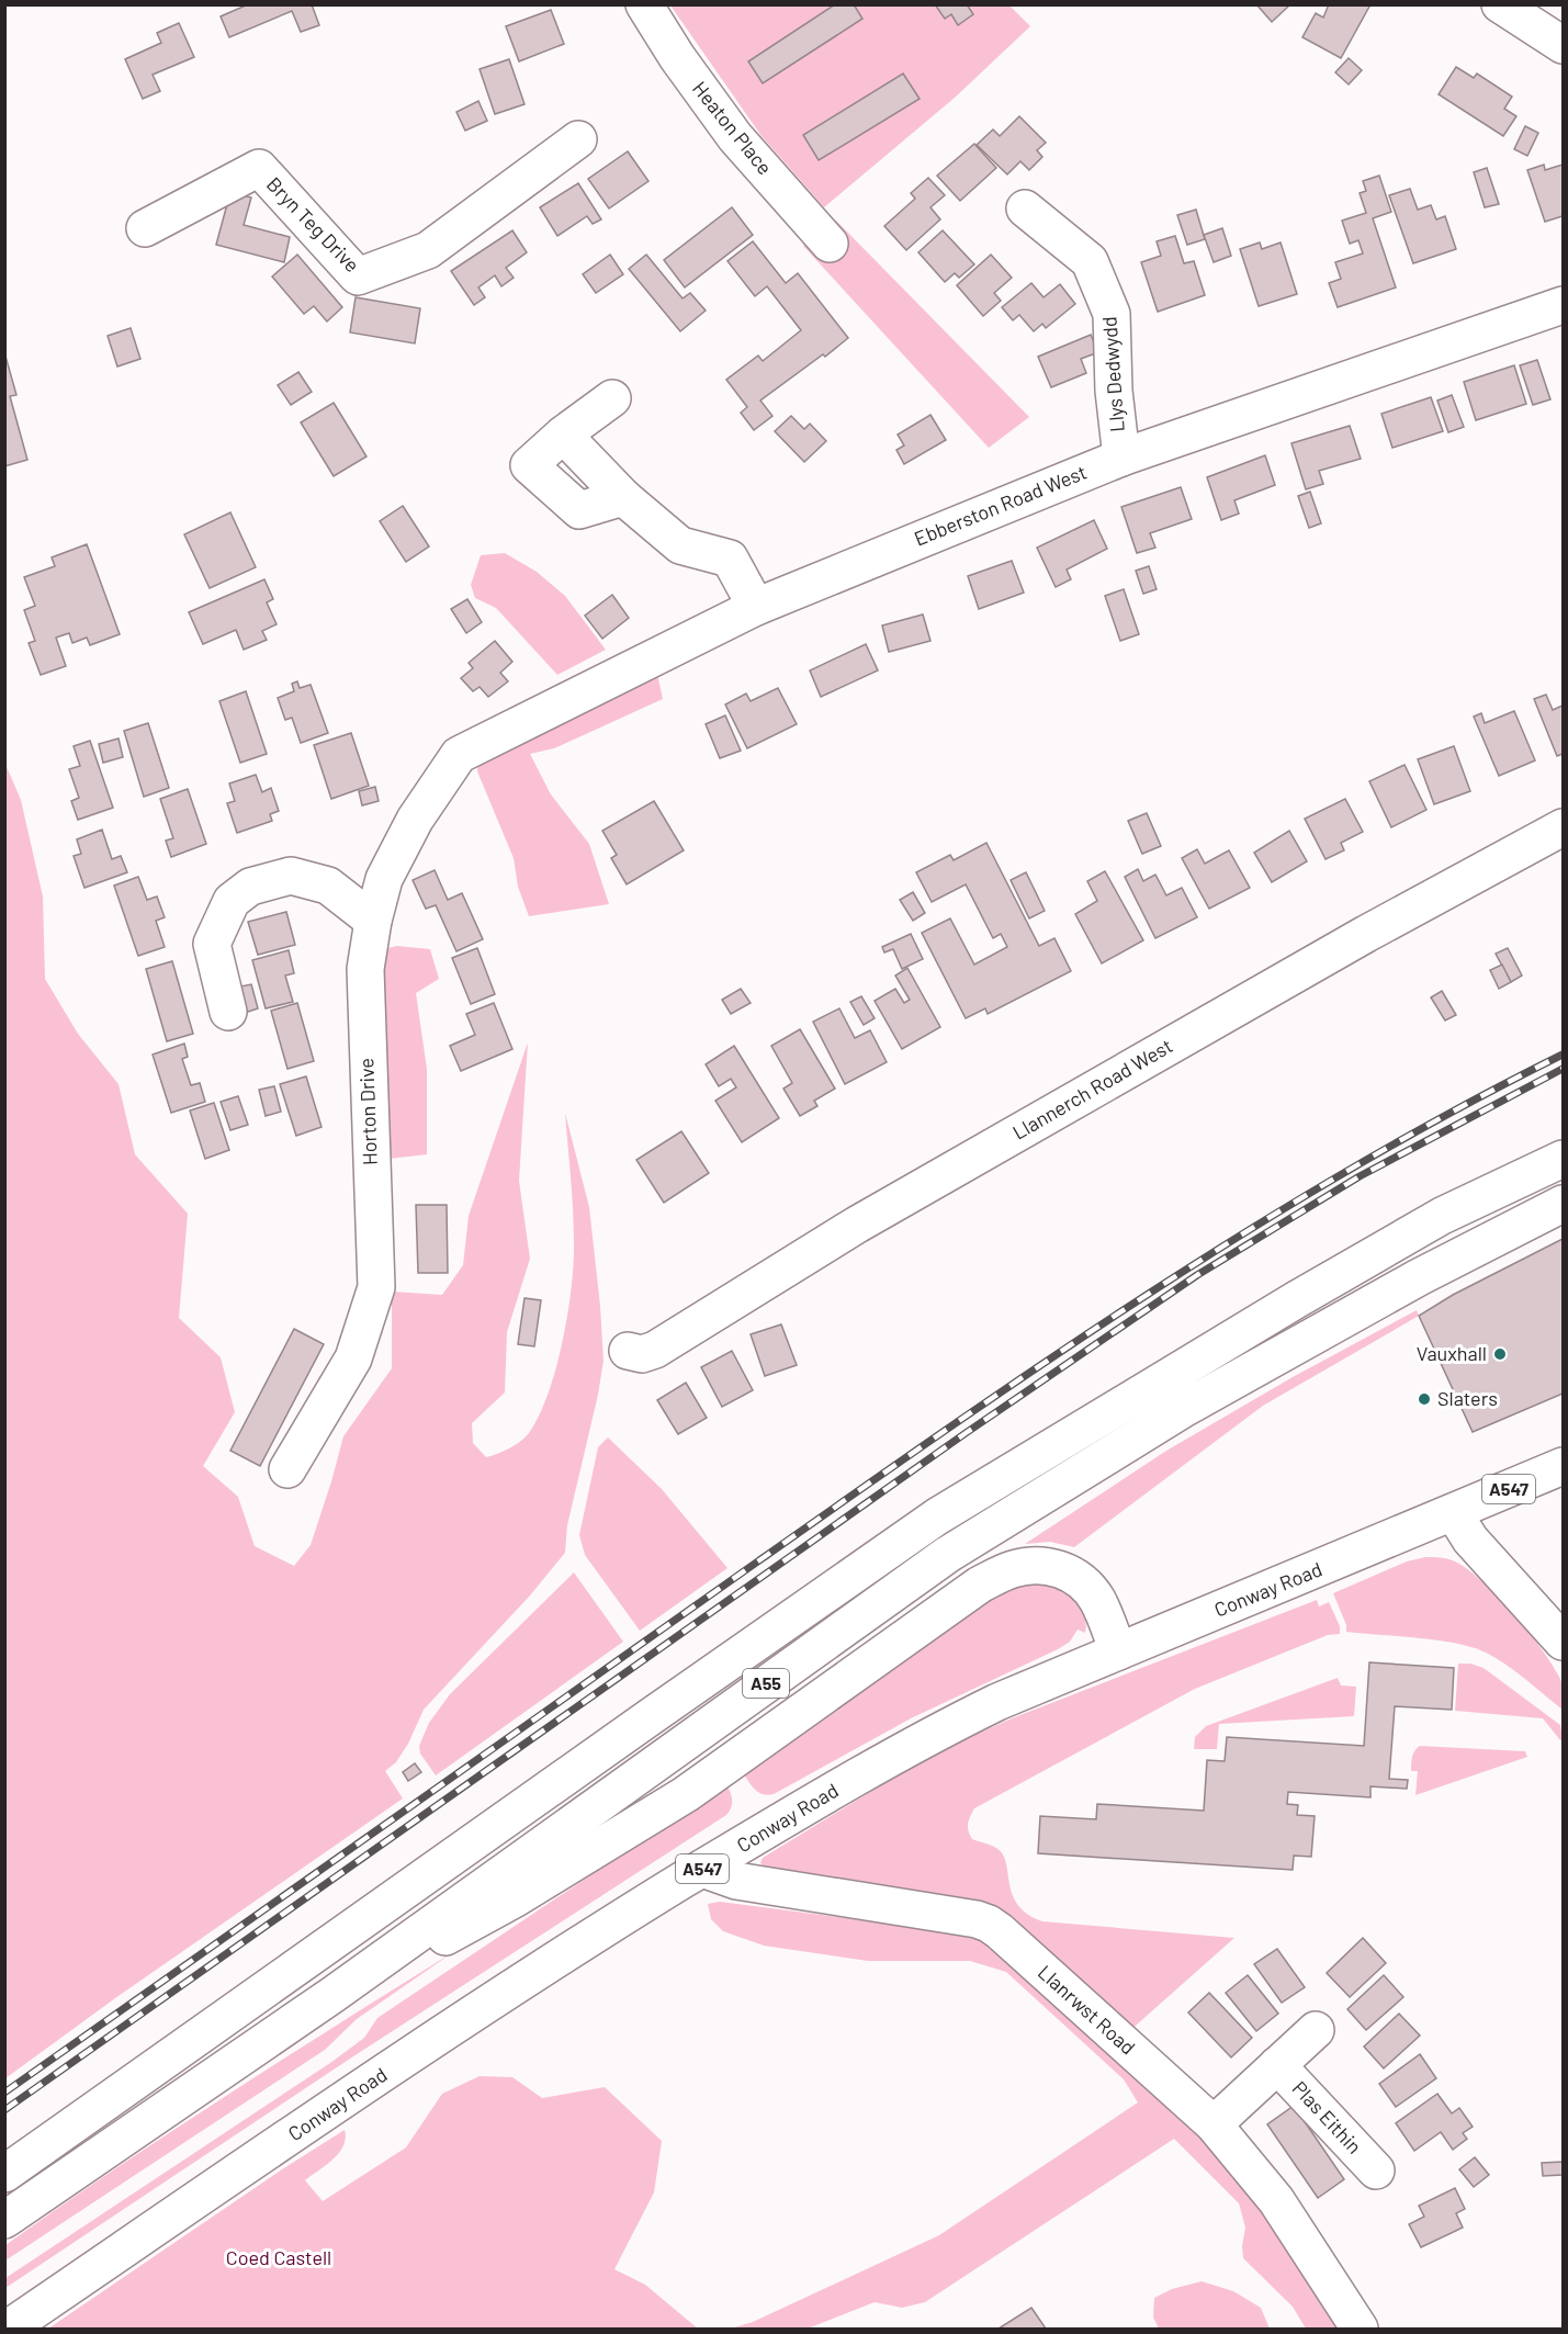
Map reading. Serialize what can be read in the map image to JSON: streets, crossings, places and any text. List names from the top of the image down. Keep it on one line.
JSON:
{"streets":{"main road":["Heaton Place","Bryn Teg Drive","Llys Dedwydd","Ebberston Road West","Llannerch Road West","Horton Drive","A547","Conway Road","A55","Llanrwst Road","Plas Eithin"]},"crossings":[["Llys Dedwydd","Ebberston Road West"],["Ebberston Road West","Horton Drive"],["Conway Road","Llanrwst Road"],["Llanrwst Road","Plas Eithin"]],"parks":["Coed Castell"],"places":["Vauxhall","Slaters"]}
